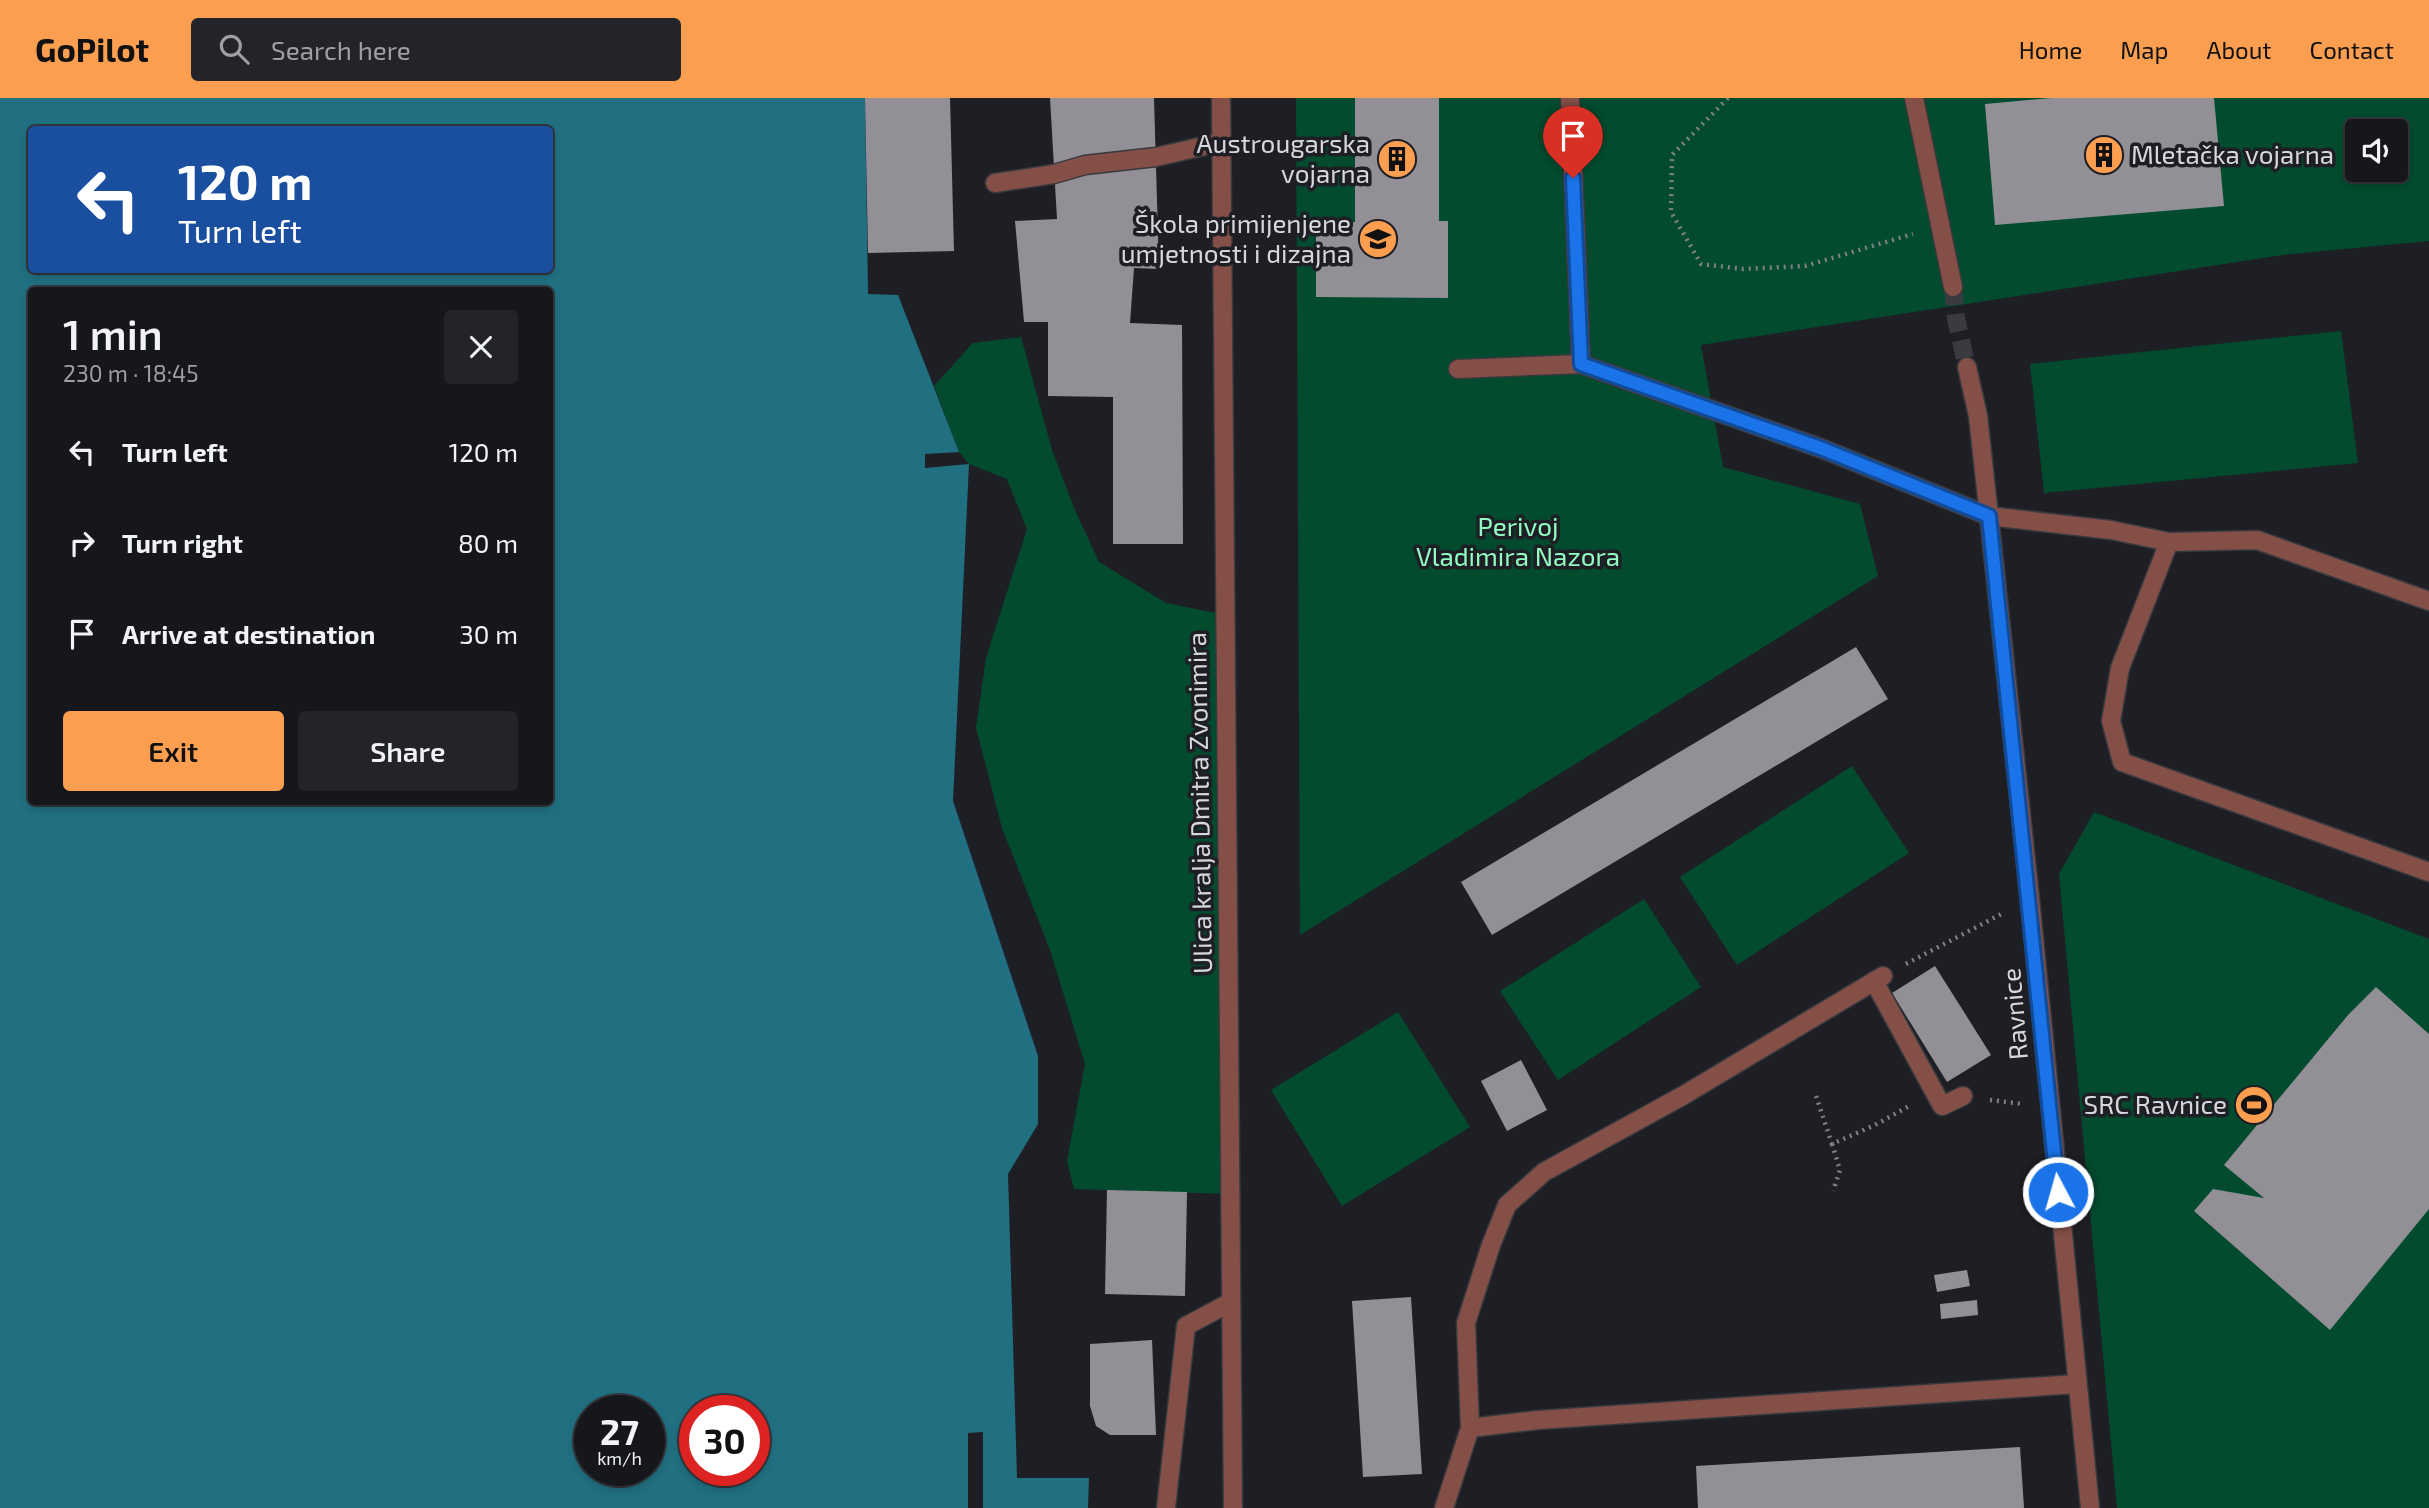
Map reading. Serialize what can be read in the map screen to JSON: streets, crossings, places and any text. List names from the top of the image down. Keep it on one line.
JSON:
{"streets":{"street":["Ulica kralja Dmitra Zvonimira","Ravnice"]},"parks":["Perivoj Vladimira Nazora"],"places":{"building":["Mletačka vojarna","Austrougarska vojarna"],"school or university":["Škola primijenjene umjetnosti i dizajna"],"sports":["SRC Ravnice"]},"page":{"header":"GoPilot","search":"Search here","nav":["Home","Map","About","Contact"],"turn":["120 m","Turn left"],"heading":["1 min","230 m · 18:45"],"list":[{"name":"Turn left","value":"120 m"},{"name":"Turn right","value":"80 m"},{"name":"Arrive at destination","value":"30 m"}],"buttons":["Exit","Share"],"speed":"27 km/h","limit":"30"}}
